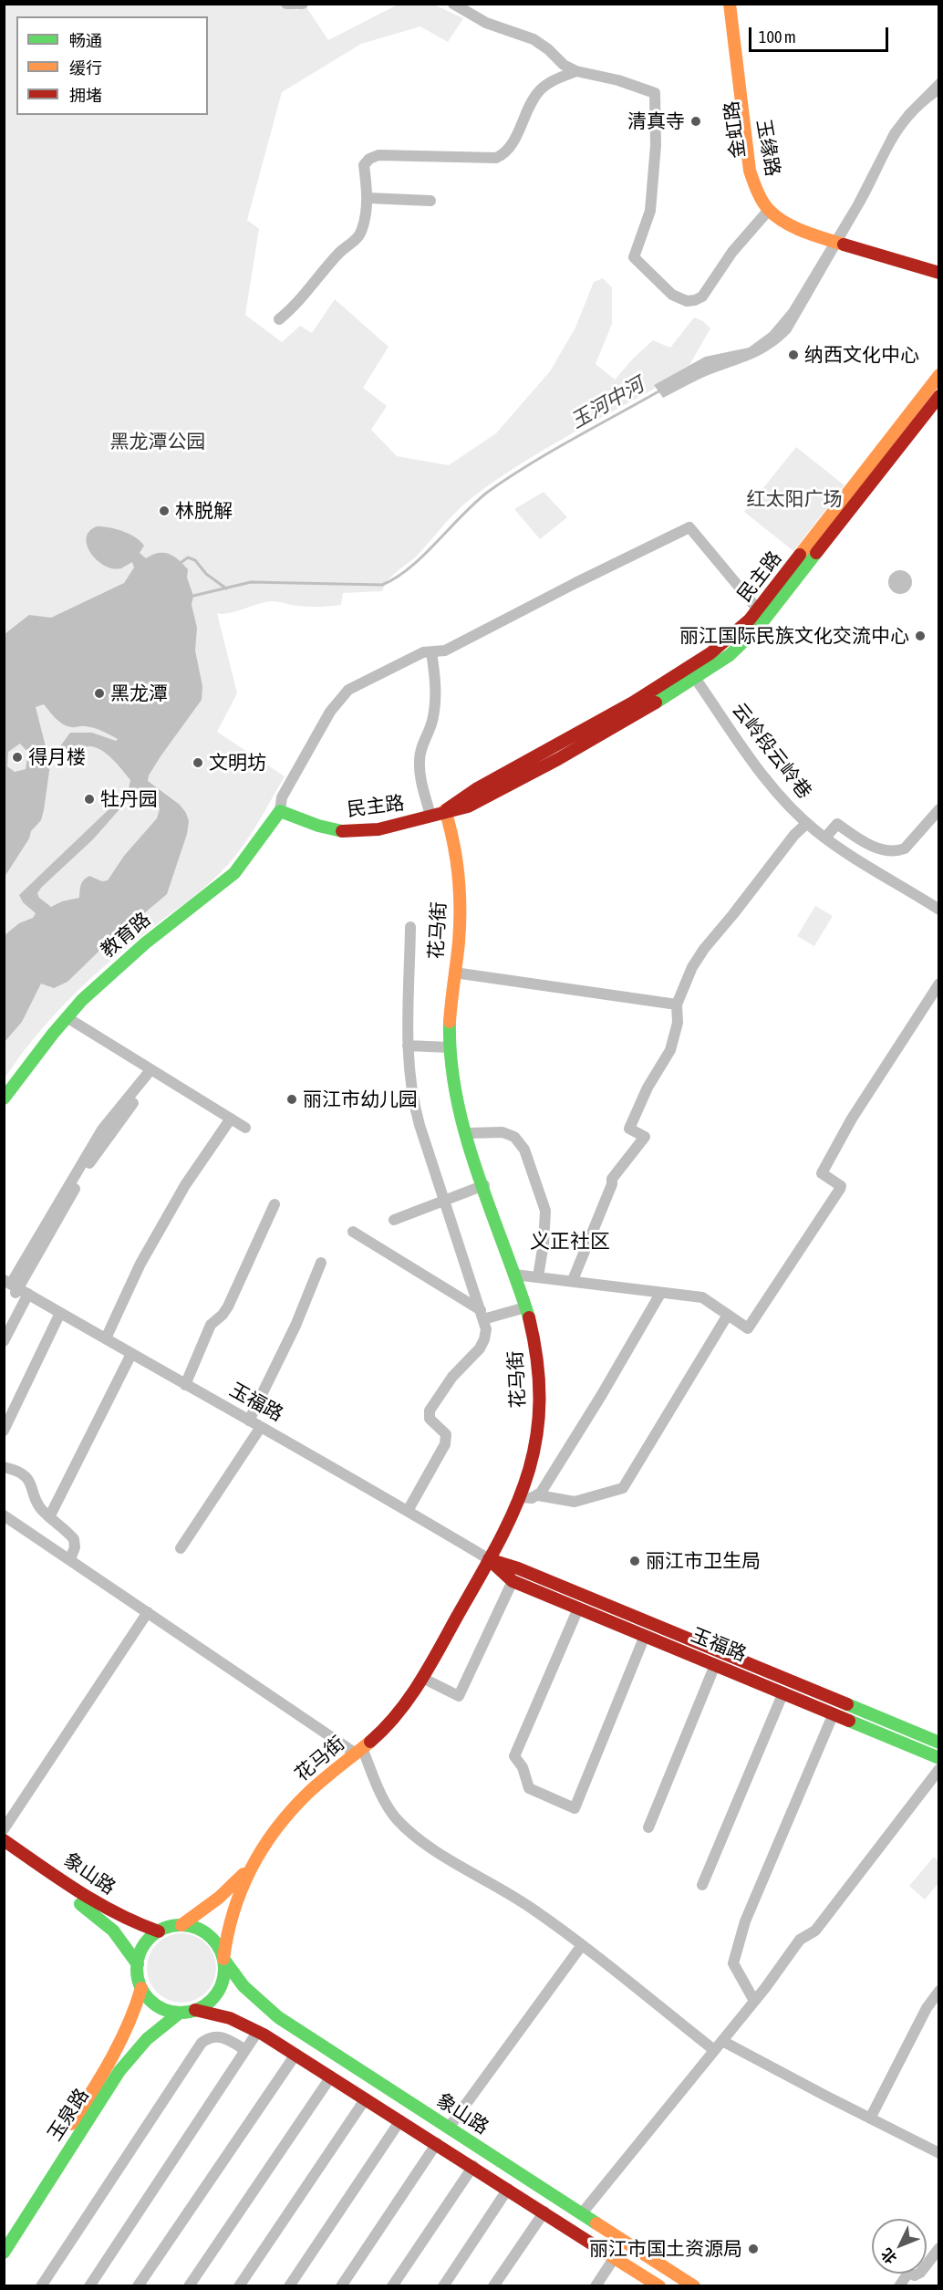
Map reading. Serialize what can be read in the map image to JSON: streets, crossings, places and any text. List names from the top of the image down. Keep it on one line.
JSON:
{"streets":{"main road":["金虹路","玉缘路","民主路","花马街","教育路","玉福路","象山路","玉泉路"],"street":["云岭段云岭巷"]},"crossings":[["金虹路","玉缘路"],["民主路","云岭段云岭巷"],["民主路","花马街"],["民主路","教育路"],["花马街","玉福路"],["花马街","象山路"],["花马街","玉泉路"],["象山路","玉泉路"]],"districts":["义正社区"],"water":["玉河中河"],"parks":["黑龙潭公园","红太阳广场"],"places":["清真寺","纳西文化中心","林脱解","丽江国际民族文化交流中心","黑龙潭","得月楼","文明坊","牡丹园","丽江市幼儿园","丽江市卫生局","丽江市国土资源局"],"legend":["畅通","缓行","拥堵"],"scale_bar":"100 m","north":"bottom left"}
